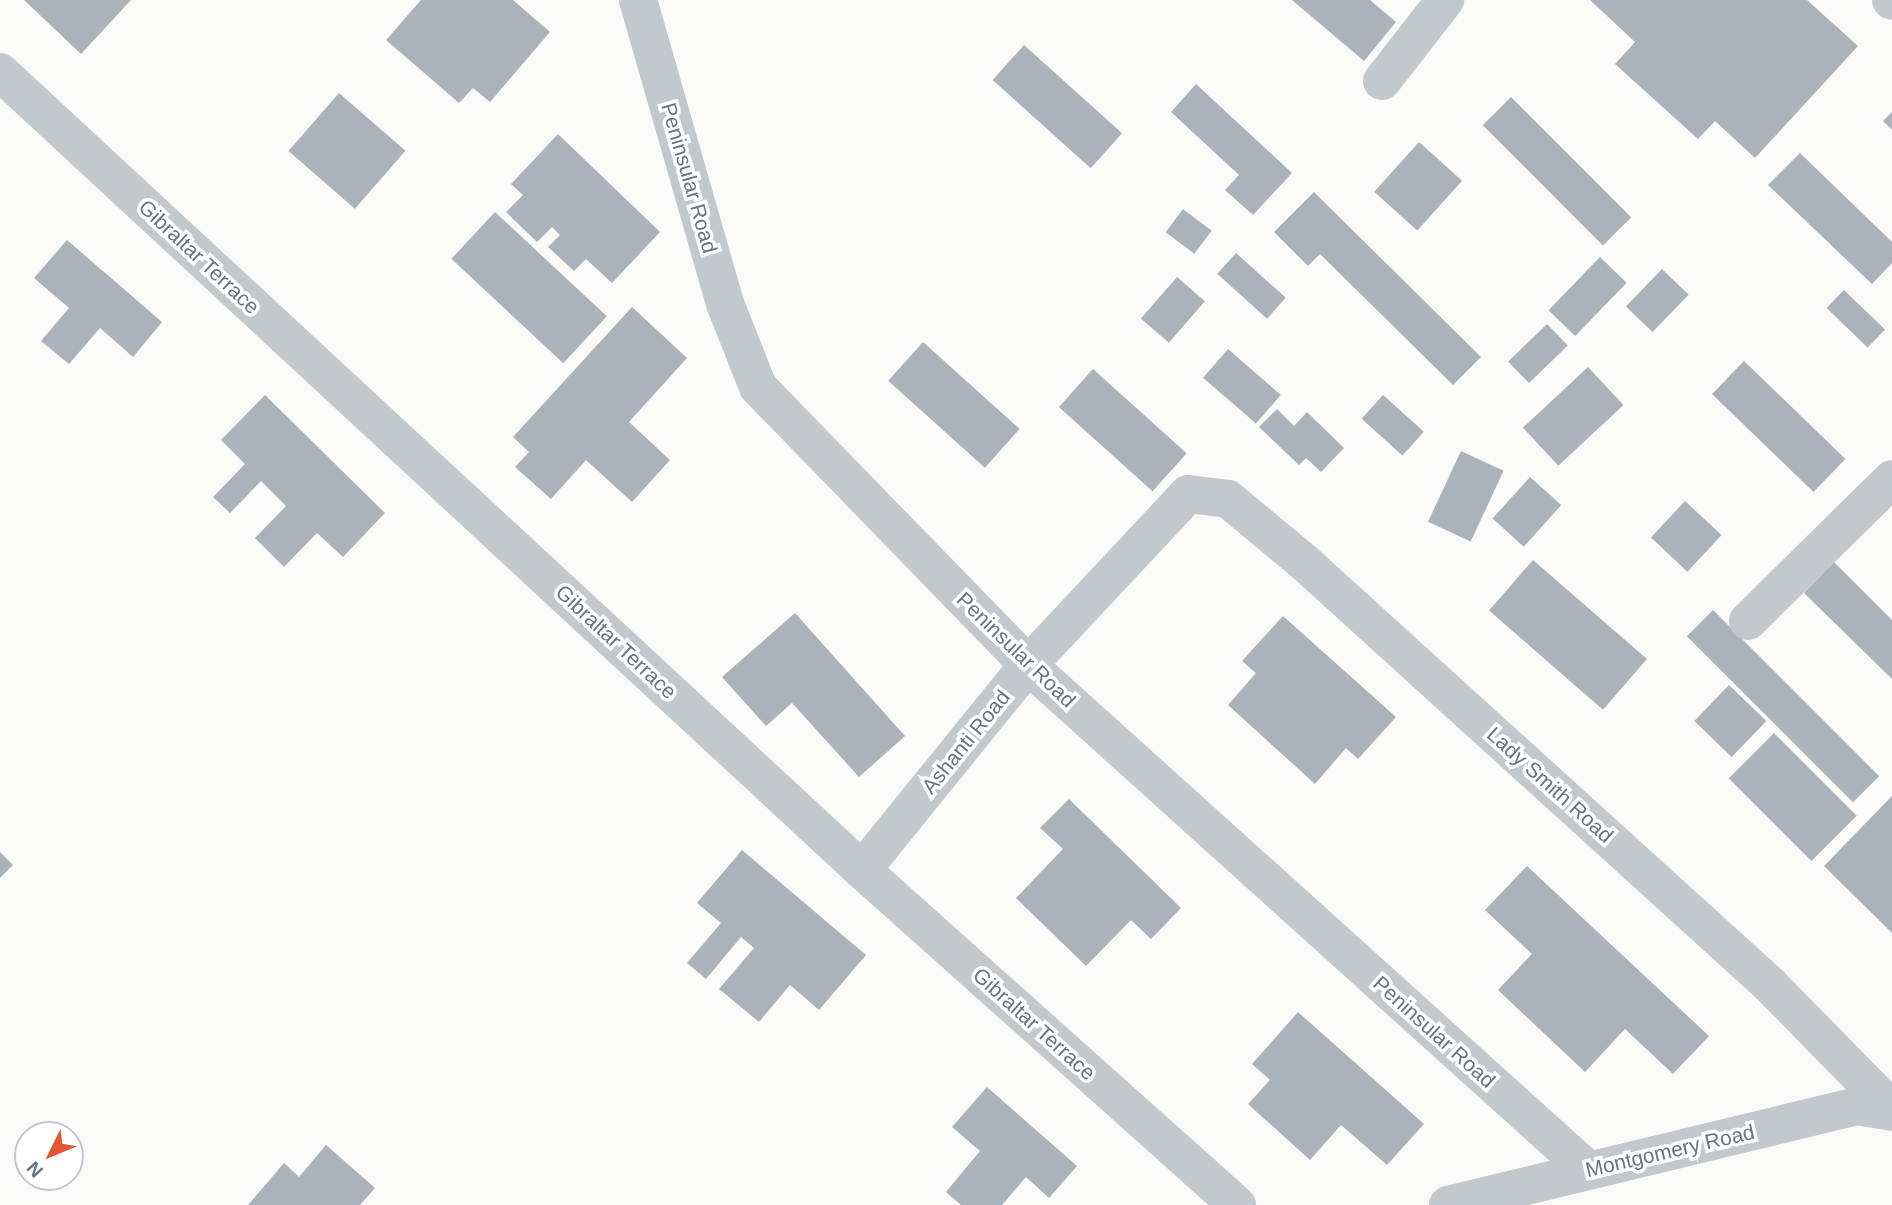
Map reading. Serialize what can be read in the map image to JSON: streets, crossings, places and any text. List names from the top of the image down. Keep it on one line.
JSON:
{"streets":{"lane":["Peninsular Road","Gibraltar Terrace","Ashanti Road","Lady Smith Road","Montgomery Road"]},"crossings":[["Peninsular Road","Ashanti Road"],["Peninsular Road","Montgomery Road"],["Gibraltar Terrace","Ashanti Road"],["Ashanti Road","Lady Smith Road"],["Lady Smith Road","Montgomery Road"]],"north":"bottom left"}
